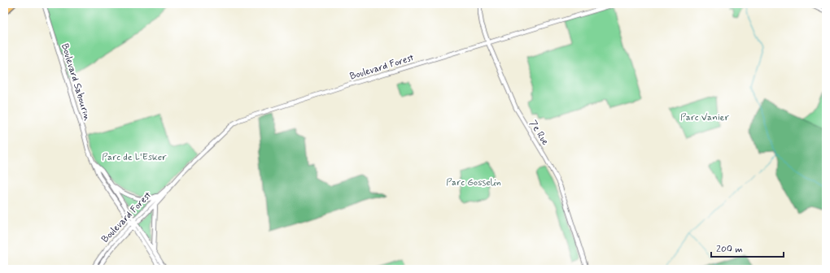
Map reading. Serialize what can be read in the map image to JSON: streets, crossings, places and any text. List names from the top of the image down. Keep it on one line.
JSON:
{"streets":{"street":["Boulevard Forest","Boulevard Sabourin","7e Rue"]},"crossings":[["Boulevard Forest","Boulevard Sabourin"],["Boulevard Forest","7e Rue"]],"parks":["Parc Vanier","Parc de L'Esker","Parc Gosselin"],"scale_bar":"200 m"}
